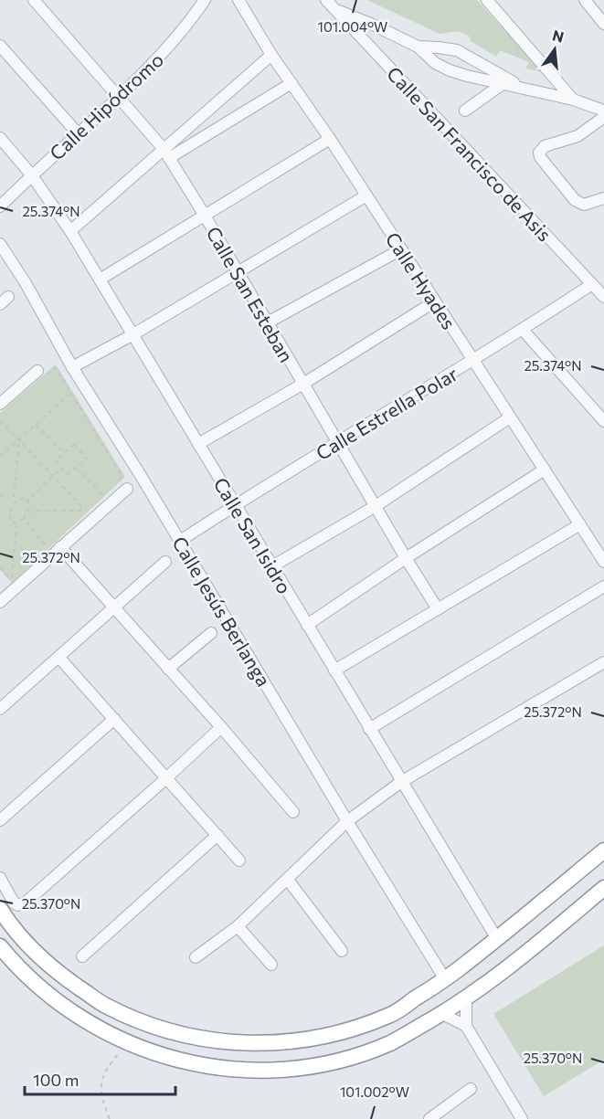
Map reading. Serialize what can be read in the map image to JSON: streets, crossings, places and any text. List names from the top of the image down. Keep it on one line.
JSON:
{"streets":{"street":["Calle Hipódromo","Calle San Francisco de Asis","Calle Hyades","Calle San Esteban","Calle Estrella Polar","Calle San Isidro","Calle Jesús Berlanga"]},"crossings":[["Calle Hipódromo","Calle San Esteban"],["Calle Hipódromo","Calle San Isidro"],["Calle San Francisco de Asis","Calle Estrella Polar"],["Calle Hyades","Calle Estrella Polar"],["Calle San Esteban","Calle Estrella Polar"],["Calle Estrella Polar","Calle San Isidro"],["Calle Estrella Polar","Calle Jesús Berlanga"]],"scale_bar":"100 m","north":"top","coordinates":["101.004°W","25.374°N","25.372°N","25.370°N","101.002°W"]}
